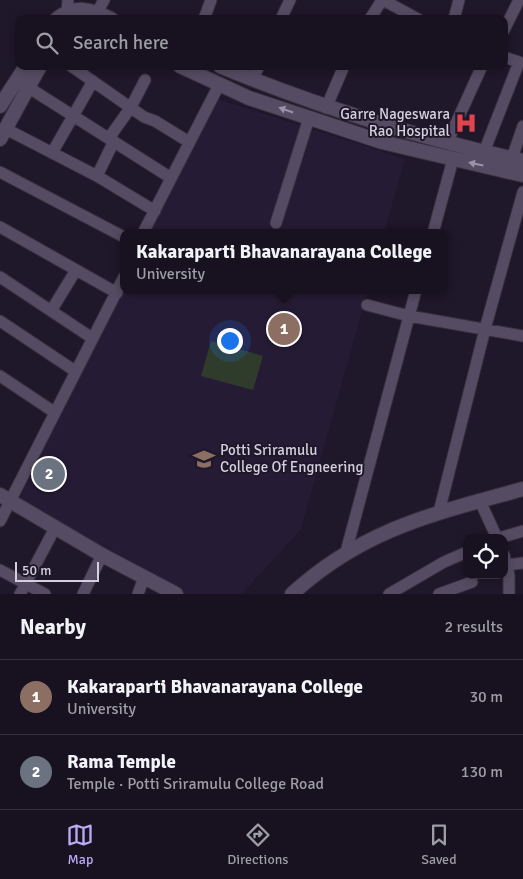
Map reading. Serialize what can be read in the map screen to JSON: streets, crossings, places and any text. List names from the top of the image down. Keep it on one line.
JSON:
{"places":{"hospital":["Garre Nageswara Rao Hospital"],"school or university":["Potti Sriramulu College Of Engneering"]},"scale_bar":"50 m","page":{"search":"Search here","popup":["Kakaraparti Bhavanarayana College","University"],"pins":["1","2"],"scale":"50 m","heading":["Nearby","2 results"],"list":[{"mark":"1","name":"Kakaraparti Bhavanarayana College","note":"University","value":"30 m"},{"mark":"2","name":"Rama Temple","note":"Temple · Potti Sriramulu College Road","value":"130 m"}],"nav":["Map","Directions","Saved"]}}
